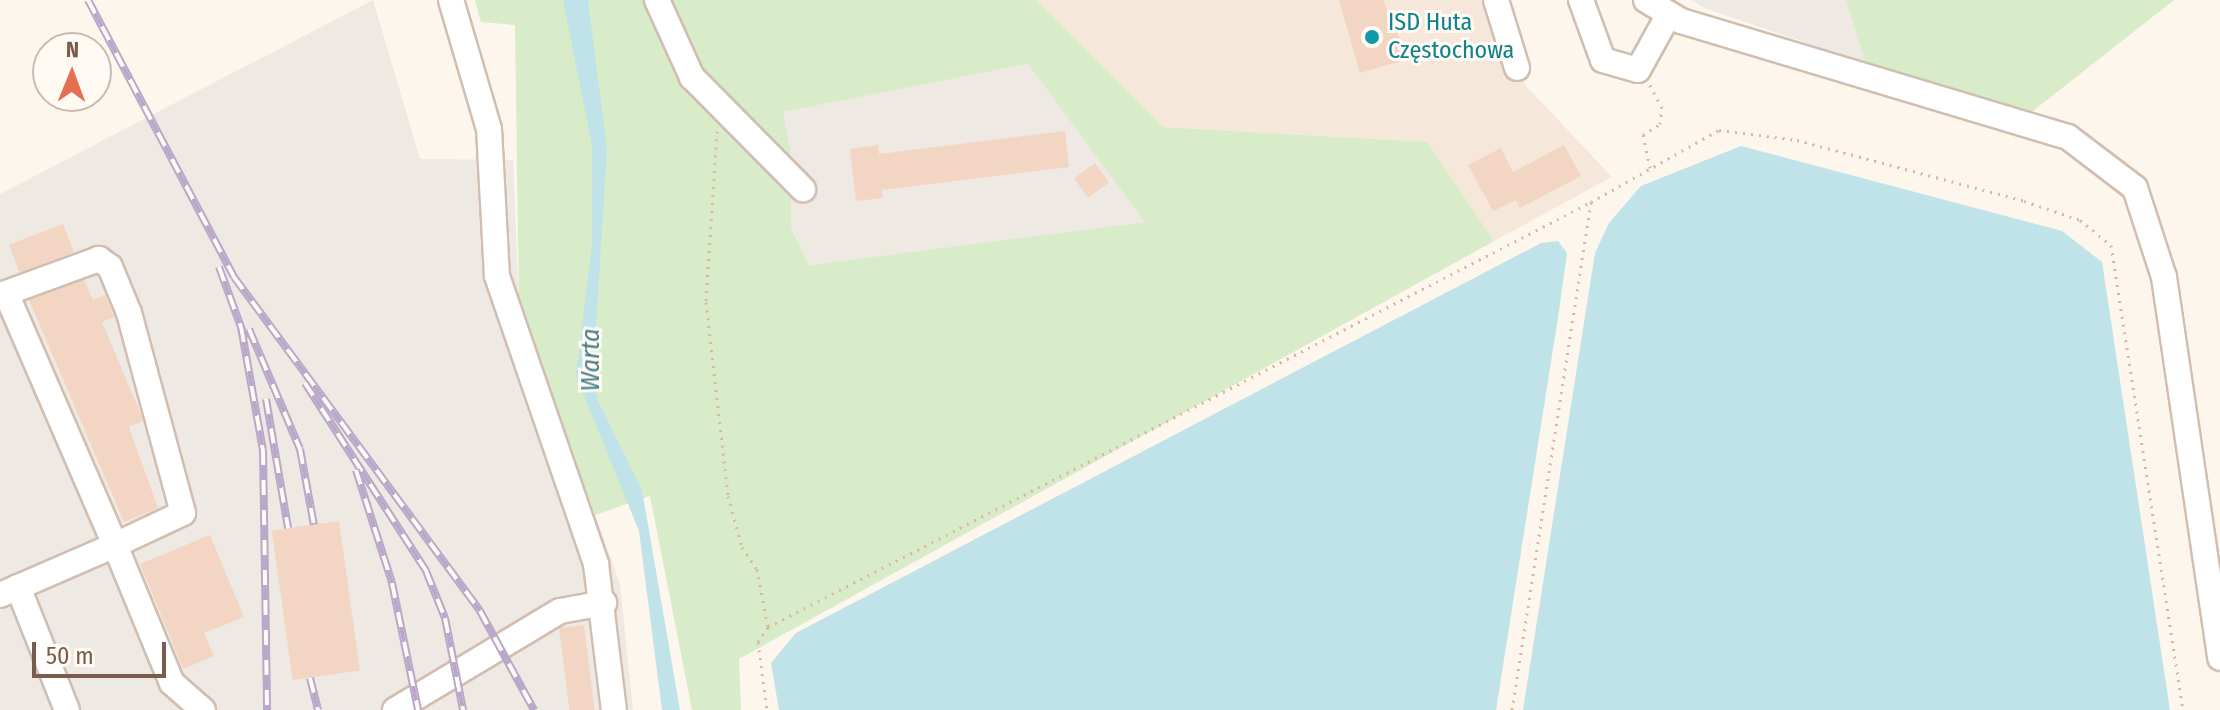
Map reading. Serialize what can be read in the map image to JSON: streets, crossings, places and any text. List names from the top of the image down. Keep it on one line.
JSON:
{"water":["Warta"],"places":["ISD Huta Częstochowa"],"scale_bar":"50 m","north":"top"}
